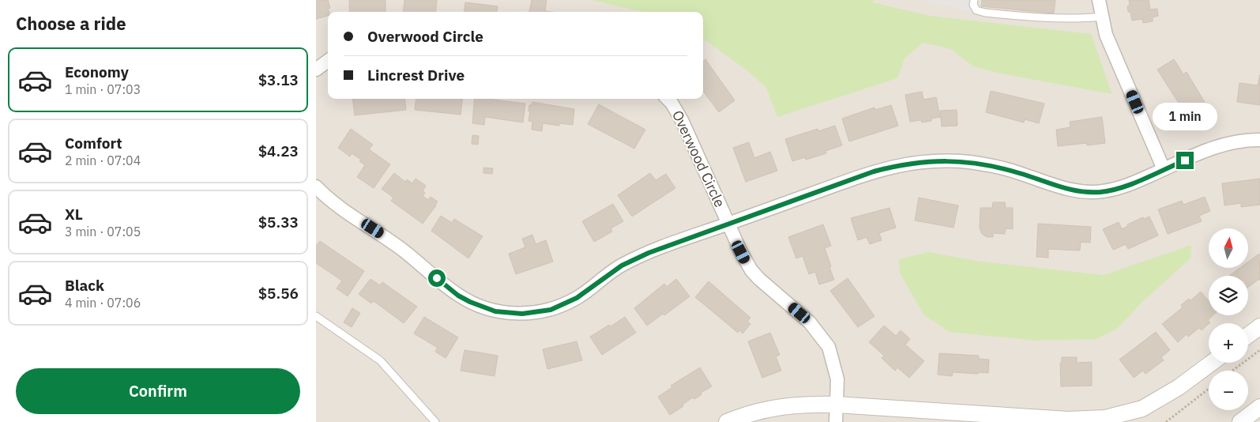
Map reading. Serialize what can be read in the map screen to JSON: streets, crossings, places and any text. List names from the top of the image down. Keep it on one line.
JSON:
{"streets":{"street":["Overwood Circle"]},"north":"top","page":{"heading":"Choose a ride","banner":["Overwood Circle","Lincrest Drive"],"list":[{"name":"Economy","note":"1 min · 07:03","value":"$3.13"},{"name":"Comfort","note":"2 min · 07:04","value":"$4.23"},{"name":"XL","note":"3 min · 07:05","value":"$5.33"},{"name":"Black","note":"4 min · 07:06","value":"$5.56"}],"bubble":"1 min","map_buttons":["+","−"],"buttons":"Confirm"}}
